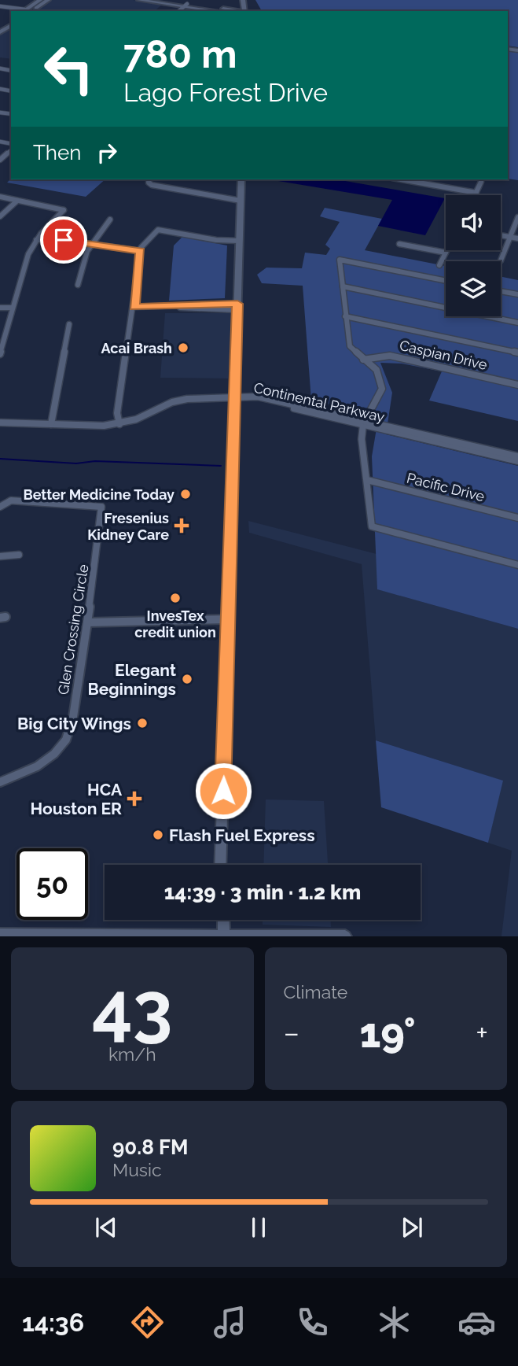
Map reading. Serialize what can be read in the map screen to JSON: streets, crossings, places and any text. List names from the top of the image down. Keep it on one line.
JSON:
{"streets":{"street":["Caspian Drive","Continental Parkway","Pacific Drive","Glen Crossing Circle"]},"places":{"other":["Acai Brash","Better Medicine Today","InvesTex credit union","Elegant Beginnings","Big City Wings","Flash Fuel Express"],"health":["Fresenius Kidney Care","HCA Houston ER"]},"page":{"turn":["780 m","Lago Forest Drive"],"then":"Then","limit":"50","trip":"14:39 · 3 min · 1.2 km","tile":[["43","km/h"],"Climate"],"heat":["−","19°","+"],"song":["90.8 FM","Music"],"tabs":"14:36"}}
